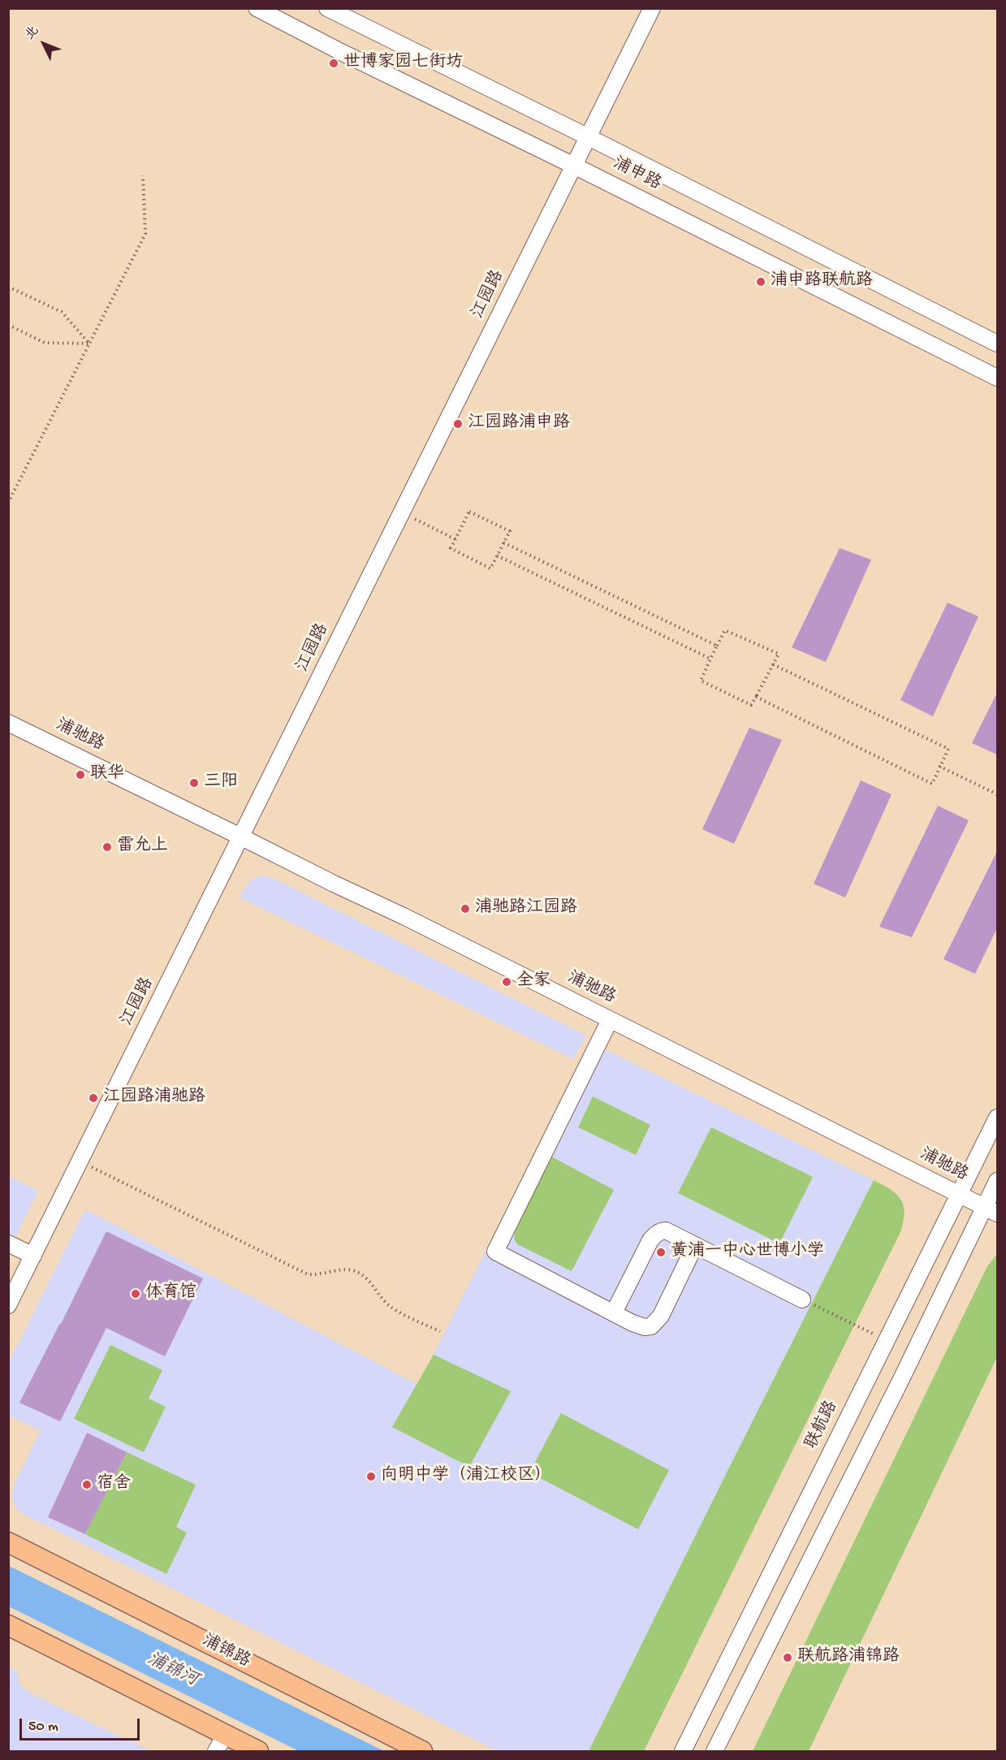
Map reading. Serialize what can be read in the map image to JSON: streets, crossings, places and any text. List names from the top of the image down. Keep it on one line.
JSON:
{"streets":{"main road":["浦锦路"],"street":["浦申路","江园路","浦驰路","联航路"]},"crossings":[["浦申路","江园路"],["江园路","浦驰路"],["浦驰路","联航路"]],"water":["浦锦河"],"places":["世博家园七街坊","浦申路联航路","江园路浦申路","联华","三阳","雷允上","浦驰路江园路","全家","江园路浦驰路","黄浦一中心世博小学","体育馆","向明中学（浦江校区）","宿舍","联航路浦锦路"],"scale_bar":"50 m","north":"top left"}
